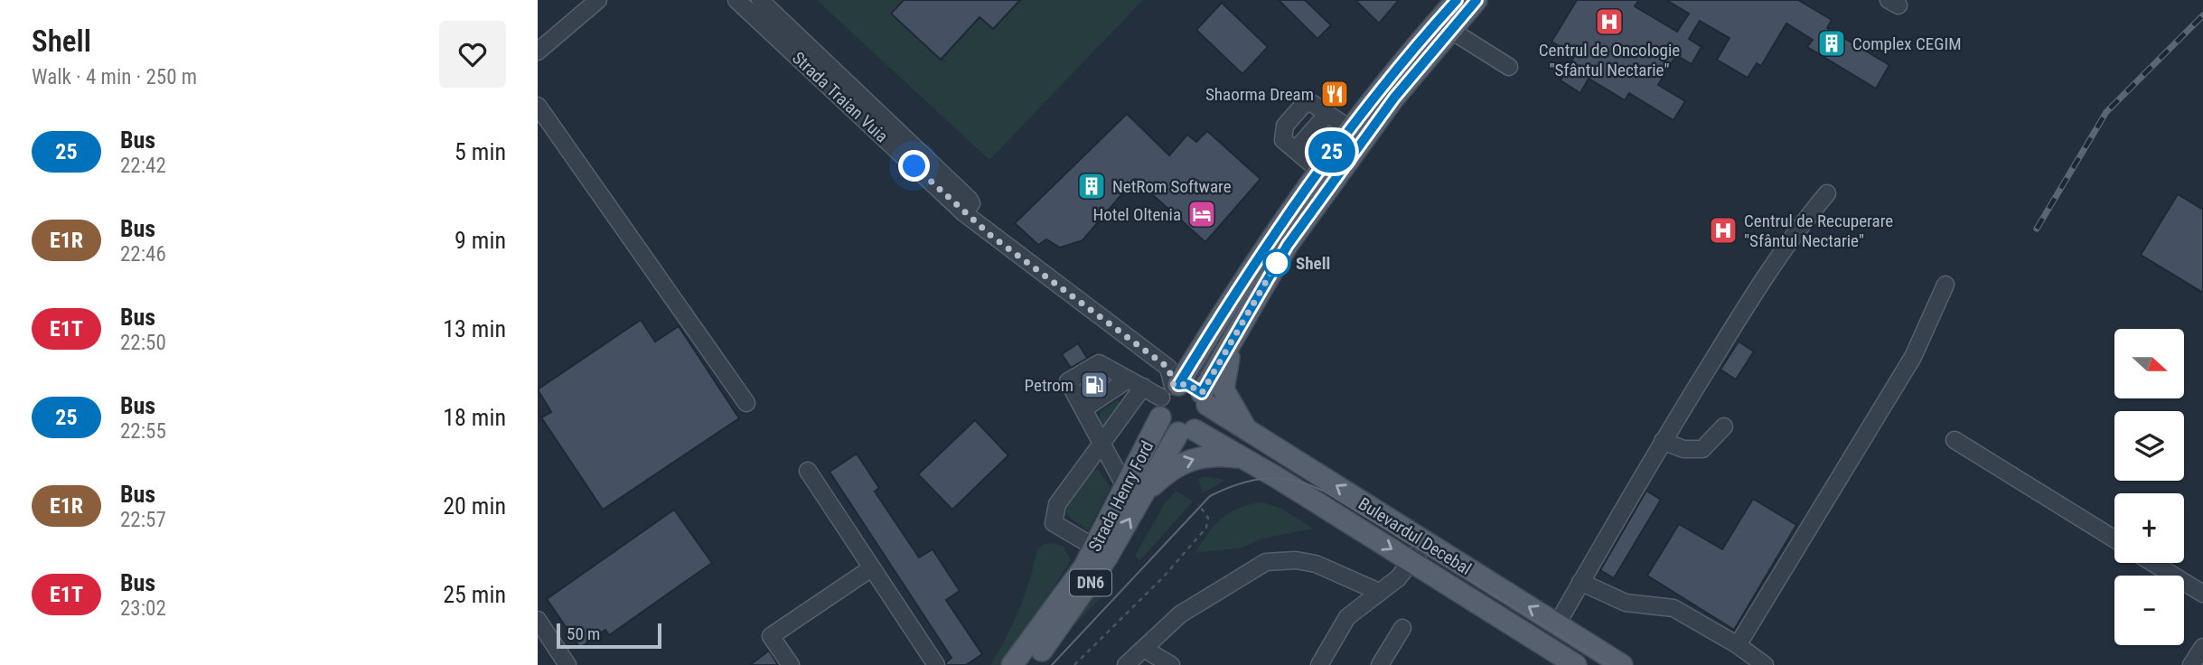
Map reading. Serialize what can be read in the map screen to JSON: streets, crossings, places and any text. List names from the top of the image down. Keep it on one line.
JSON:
{"streets":{"main road":["Strada Henry Ford","Bulevardul Decebal","DN6"],"street":["Strada Traian Vuia"]},"crossings":[["Strada Traian Vuia","Strada Henry Ford"],["Strada Traian Vuia","Bulevardul Decebal"],["Strada Traian Vuia","DN6"],["Strada Henry Ford","Bulevardul Decebal"],["Strada Henry Ford","DN6"],["Bulevardul Decebal","DN6"]],"places":{"hospital":["Centrul de Oncologie \"Sfântul Nectarie\"","Centrul de Recuperare \"Sfântul Nectarie\""],"building":["Complex CEGIM","NetRom Software"],"restaurant":["Shaorma Dream"],"hotel":["Hotel Oltenia"],"other":["Shell"],"fuel station":["Petrom"]},"lines":["bus line 25"],"scale_bar":"50 m","north":"right","page":{"heading":["Shell","Walk · 4 min · 250 m"],"on_map":"25","list":[{"mark":"25","name":"Bus","note":"22:42","value":"5 min"},{"mark":"E1R","name":"Bus","note":"22:46","value":"9 min"},{"mark":"E1T","name":"Bus","note":"22:50","value":"13 min"},{"mark":"25","name":"Bus","note":"22:55","value":"18 min"},{"mark":"E1R","name":"Bus","note":"22:57","value":"20 min"},{"mark":"E1T","name":"Bus","note":"23:02","value":"25 min"}],"map_buttons":["+","−"],"scale":"50 m"}}
